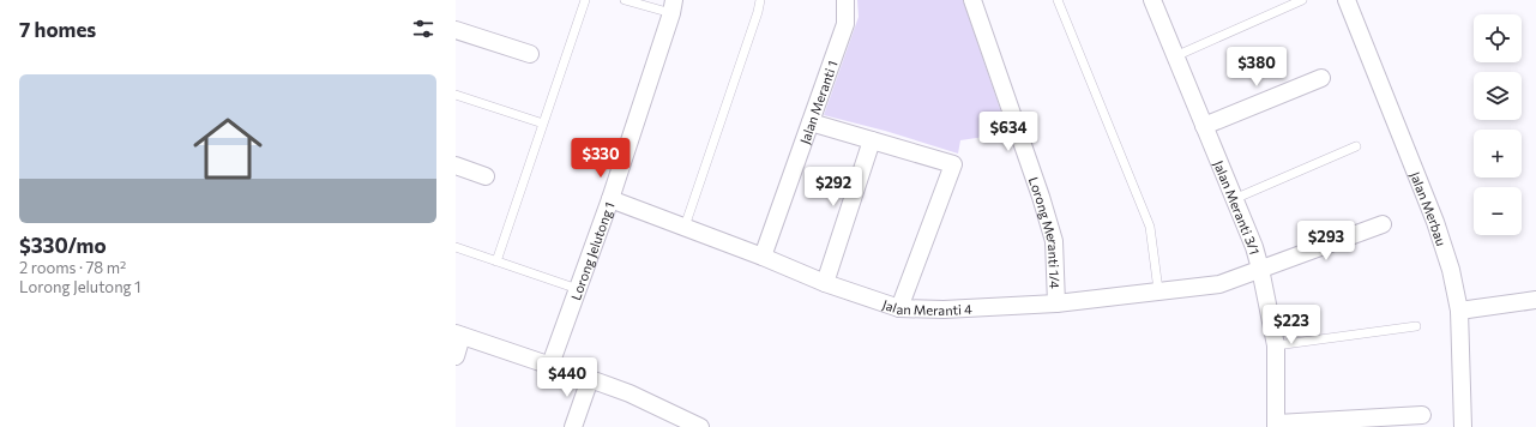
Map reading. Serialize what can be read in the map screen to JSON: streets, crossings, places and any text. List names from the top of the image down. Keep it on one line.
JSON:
{"streets":{"street":["Jalan Meranti 1","Jalan Meranti 3/1","Jalan Merbau","Lorong Meranti 1/4","Lorong Jelutong 1","Jalan Meranti 4"]},"crossings":[["Jalan Meranti 1","Jalan Meranti 4"],["Jalan Meranti 3/1","Jalan Meranti 4"],["Lorong Meranti 1/4","Jalan Meranti 4"],["Lorong Jelutong 1","Jalan Meranti 4"]],"page":{"heading":"7 homes","map_buttons":["+","−"],"price":["$380","$634","$330","$292","$293","$223","$440"],"list":[{"name":"$330/mo","note":"2 rooms · 78 m² · Lorong Jelutong 1"}]}}
